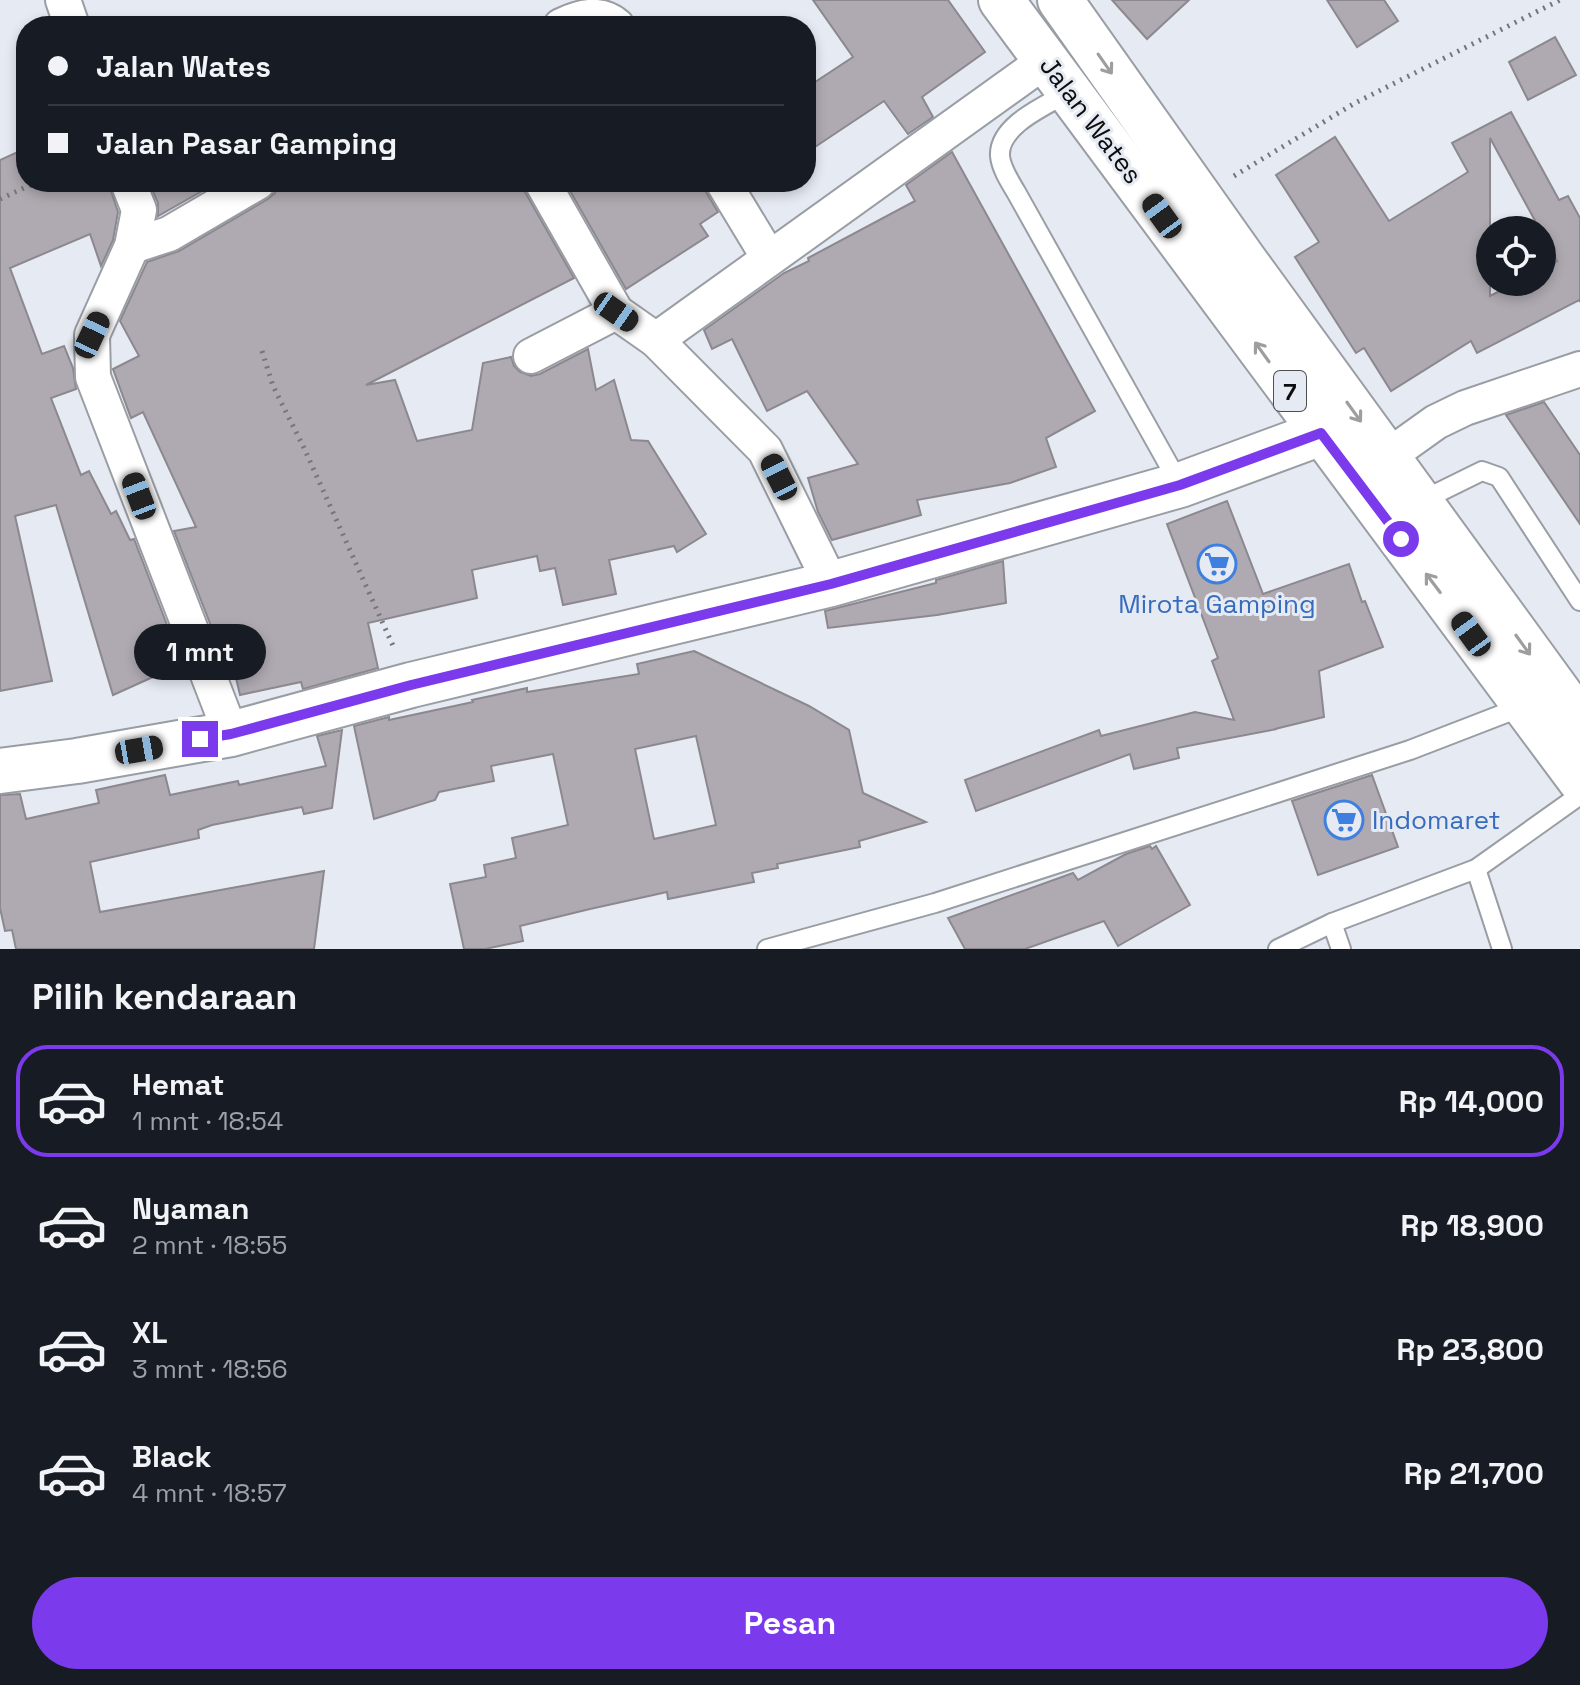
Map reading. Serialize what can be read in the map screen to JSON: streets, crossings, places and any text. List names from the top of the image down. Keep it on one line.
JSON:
{"streets":{"main road":["Jalan Wates","7"]},"places":{"supermarket":["Mirota Gamping","Indomaret"]},"page":{"banner":["Jalan Wates","Jalan Pasar Gamping"],"bubble":"1 mnt","heading":"Pilih kendaraan","list":[{"name":"Hemat","note":"1 mnt · 18:54","value":"Rp 14,000"},{"name":"Nyaman","note":"2 mnt · 18:55","value":"Rp 18,900"},{"name":"XL","note":"3 mnt · 18:56","value":"Rp 23,800"},{"name":"Black","note":"4 mnt · 18:57","value":"Rp 21,700"}],"buttons":"Pesan"}}
